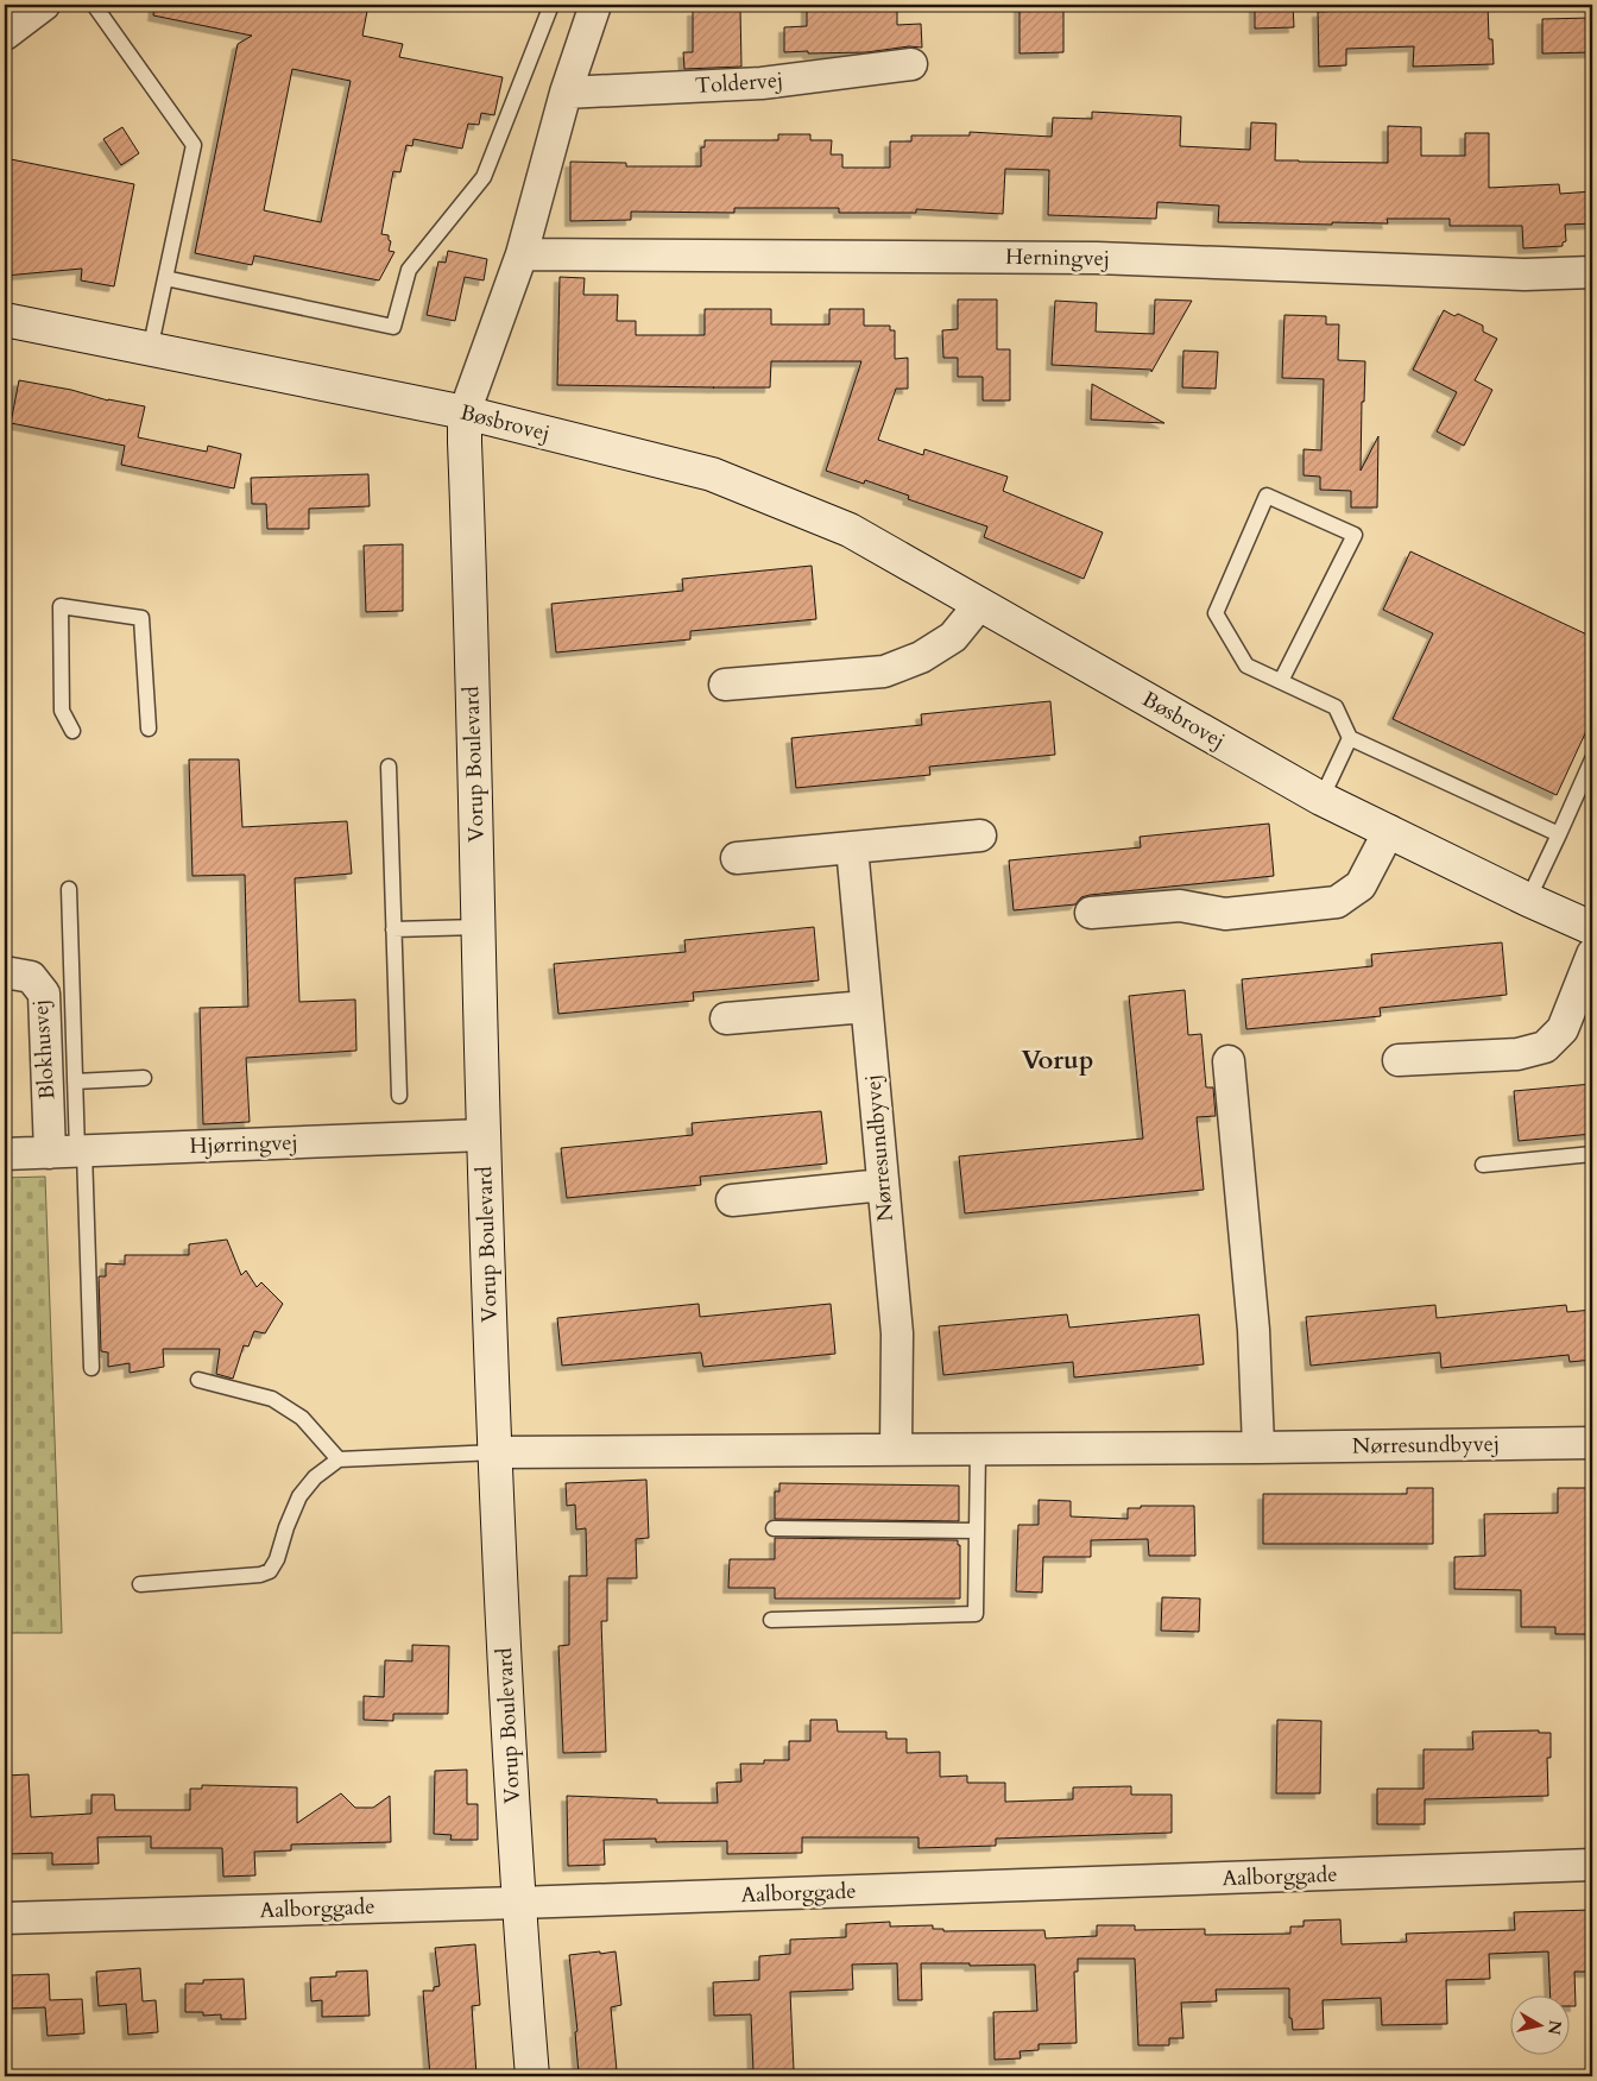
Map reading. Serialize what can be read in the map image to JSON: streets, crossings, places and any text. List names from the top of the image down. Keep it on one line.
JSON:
{"streets":{"street":["Toldervej","Herningvej","Bøsbrovej","Vorup Boulevard","Blokhusvej","Hjørringvej","Nørresundbyvej","Aalborggade"]},"crossings":[["Bøsbrovej","Vorup Boulevard"],["Vorup Boulevard","Hjørringvej"],["Vorup Boulevard","Nørresundbyvej"],["Vorup Boulevard","Aalborggade"],["Blokhusvej","Hjørringvej"]],"districts":["Vorup"],"north":"right"}
